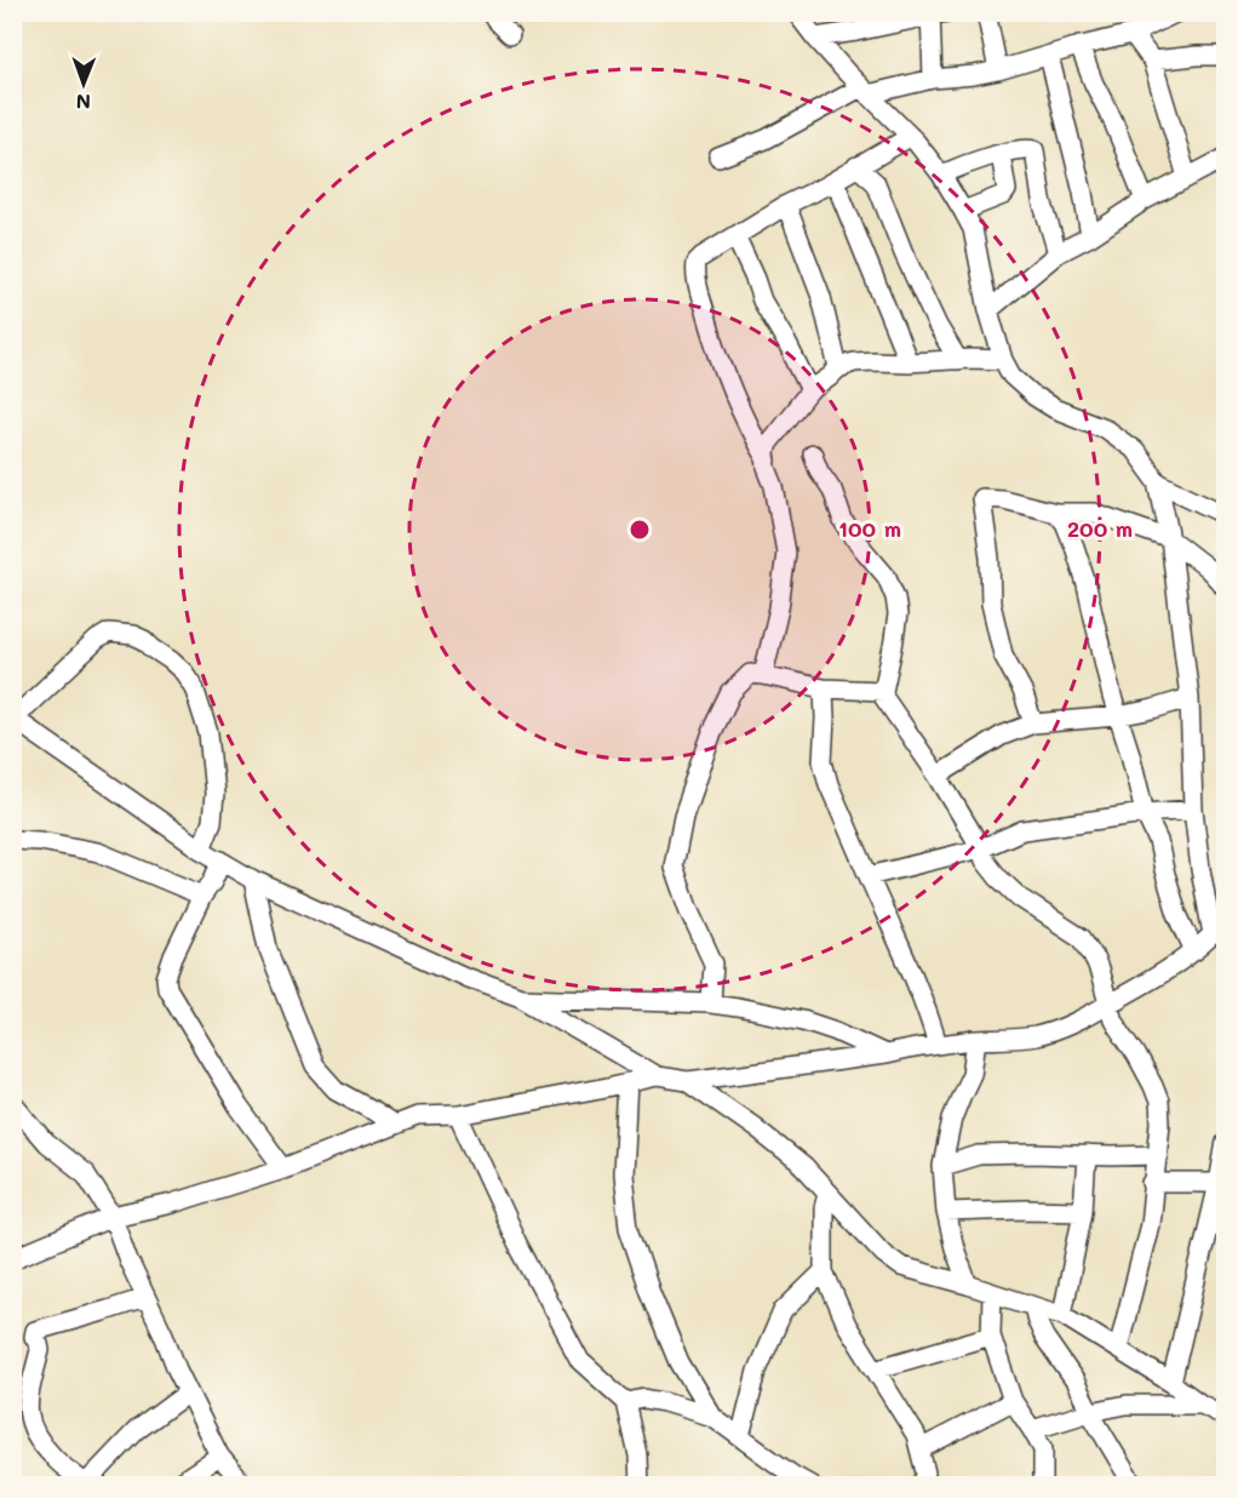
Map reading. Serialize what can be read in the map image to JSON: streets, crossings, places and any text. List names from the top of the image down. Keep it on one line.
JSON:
{"north":"bottom","rings":["100 m","200 m"]}
